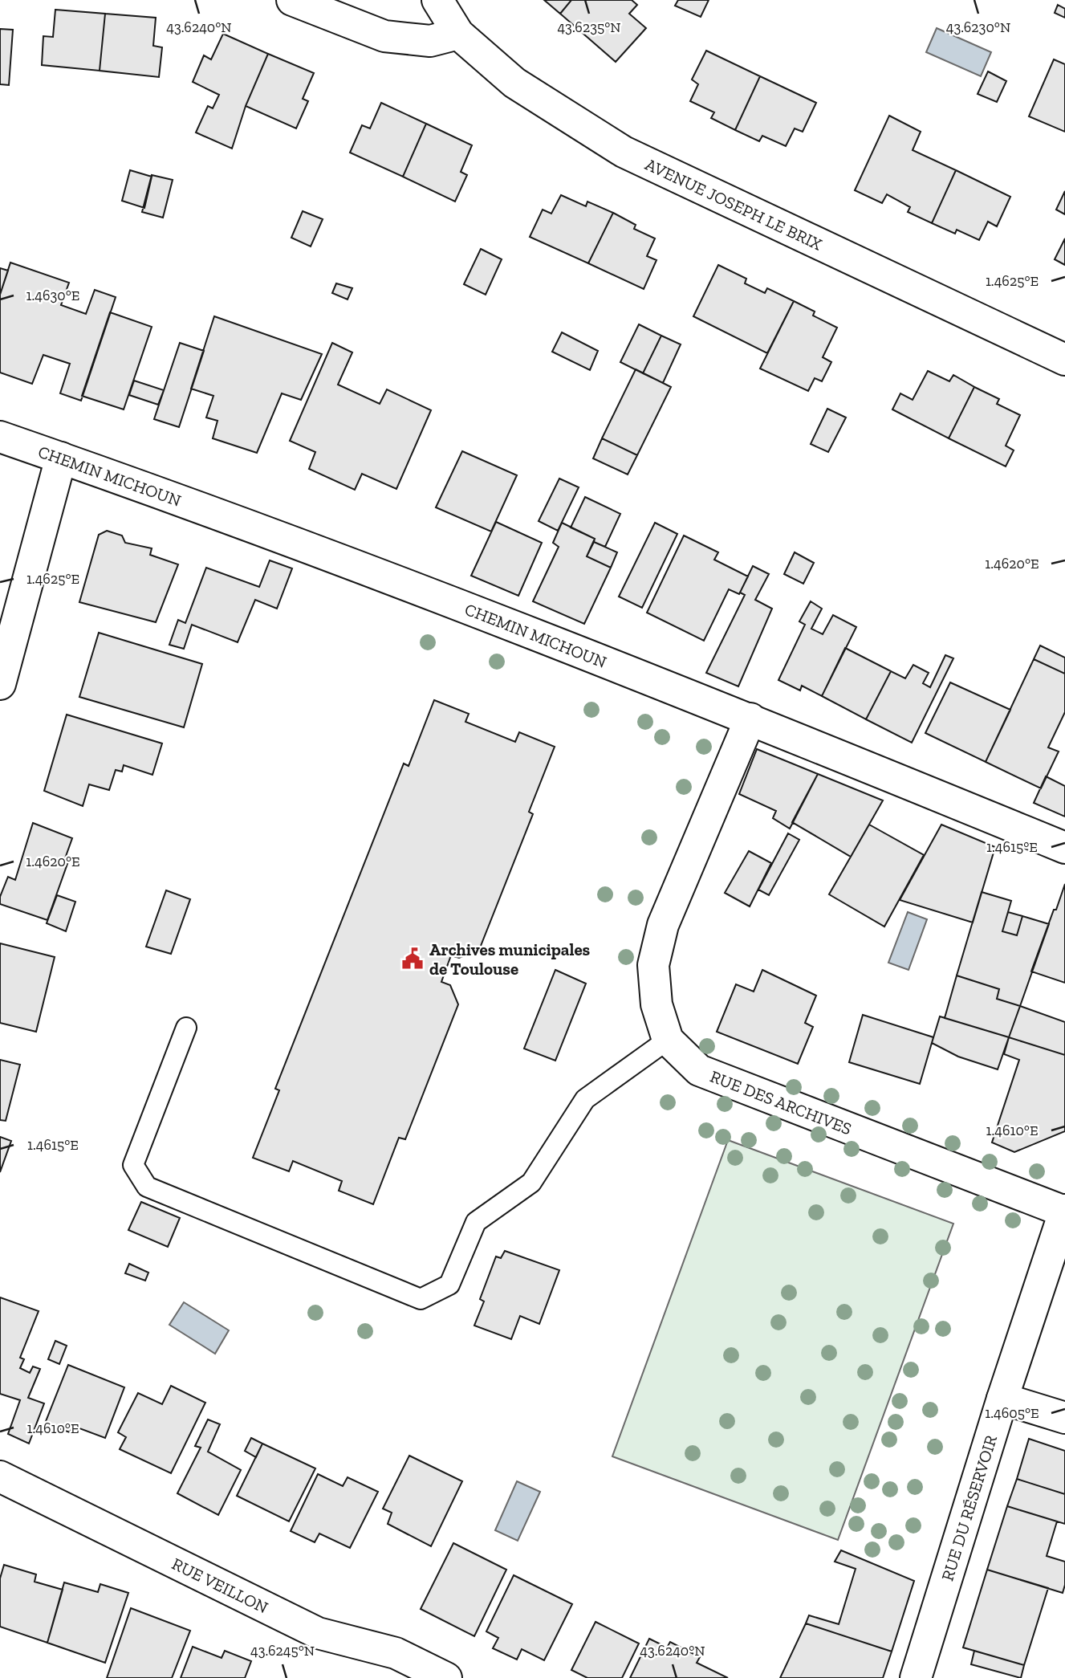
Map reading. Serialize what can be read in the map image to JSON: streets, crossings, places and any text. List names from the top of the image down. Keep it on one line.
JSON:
{"streets":{"street":["AVENUE JOSEPH LE BRIX","CHEMIN MICHOUN","RUE DES ARCHIVES","RUE DU RÉSERVOIR","RUE VEILLON"]},"crossings":[["CHEMIN MICHOUN","RUE DES ARCHIVES"],["RUE DES ARCHIVES","RUE DU RÉSERVOIR"]],"places":{"public building":["Archives municipales de Toulouse"]},"coordinates":["43.6240°N","43.6235°N","43.6230°N","1.4625°E","1.4630°E","1.4620°E","1.4615°E","1.4610°E","1.4605°E","43.6245°N"]}
